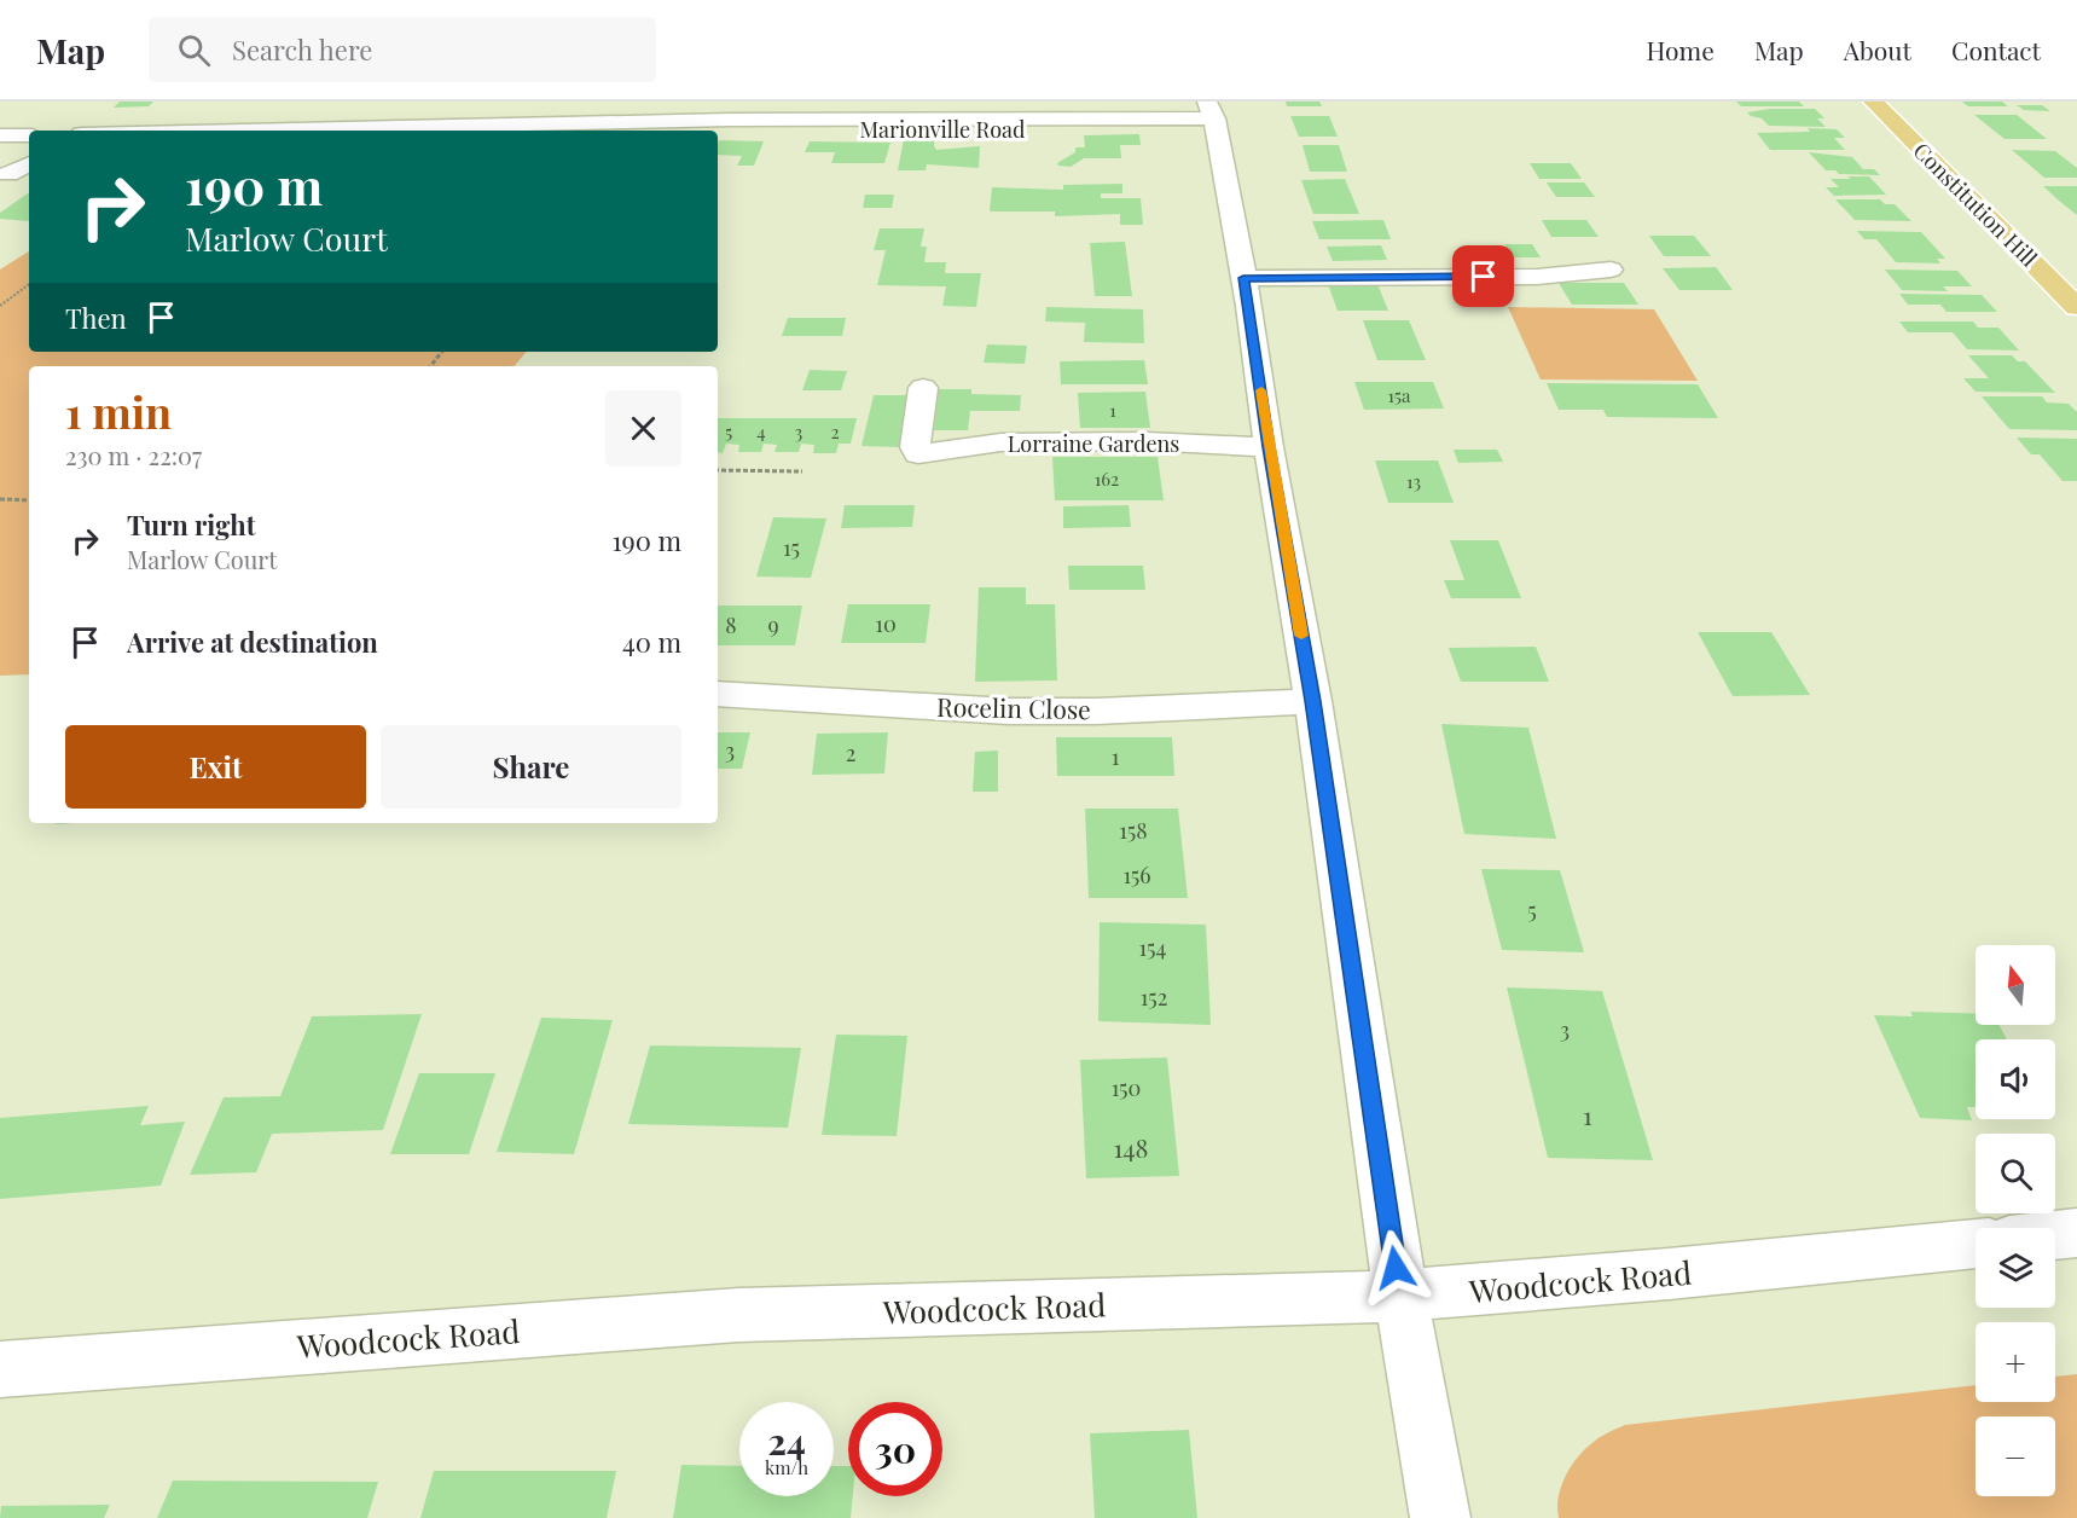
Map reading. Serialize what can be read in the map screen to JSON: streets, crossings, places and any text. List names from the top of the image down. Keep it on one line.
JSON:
{"streets":{"main road":["Constitution Hill"],"street":["Marionville Road","Lorraine Gardens","Rocelin Close","Woodcock Road"]},"house_numbers":["15a","1","5","4","3","2","162","13","15","10","8","9","3","2","1","158","156","5","154","152","3","150","1","148"],"north":"top","page":{"header":"Map","search":"Search here","nav":["Home","Map","About","Contact"],"turn":["190 m","Marlow Court"],"then":"Then","heading":["1 min","230 m · 22:07"],"list":[{"name":"Turn right","note":"Marlow Court","value":"190 m"},{"name":"Arrive at destination","value":"40 m"}],"buttons":["Exit","Share"],"map_buttons":["+","−"],"speed":"24 km/h","limit":"30"}}
